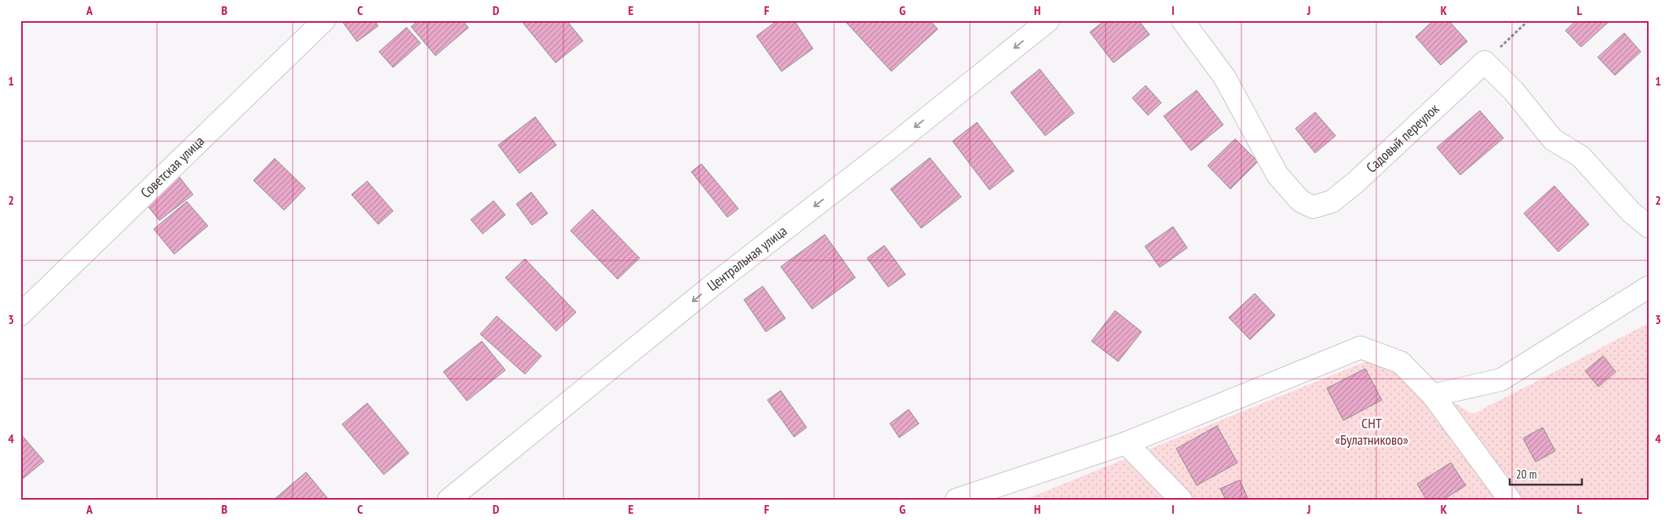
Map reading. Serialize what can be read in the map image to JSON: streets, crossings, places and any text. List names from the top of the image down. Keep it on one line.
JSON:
{"streets":{"street":["Садовый переулок","Советская улица","Центральная улица"]},"one_way":["Центральная улица"],"parks":["СНТ «Булатниково»"],"scale_bar":"20 m","grid":{"columns":["A","B","C","D","E","F","G","H","I","J","K","L"],"rows":["1","2","3","4"]}}
